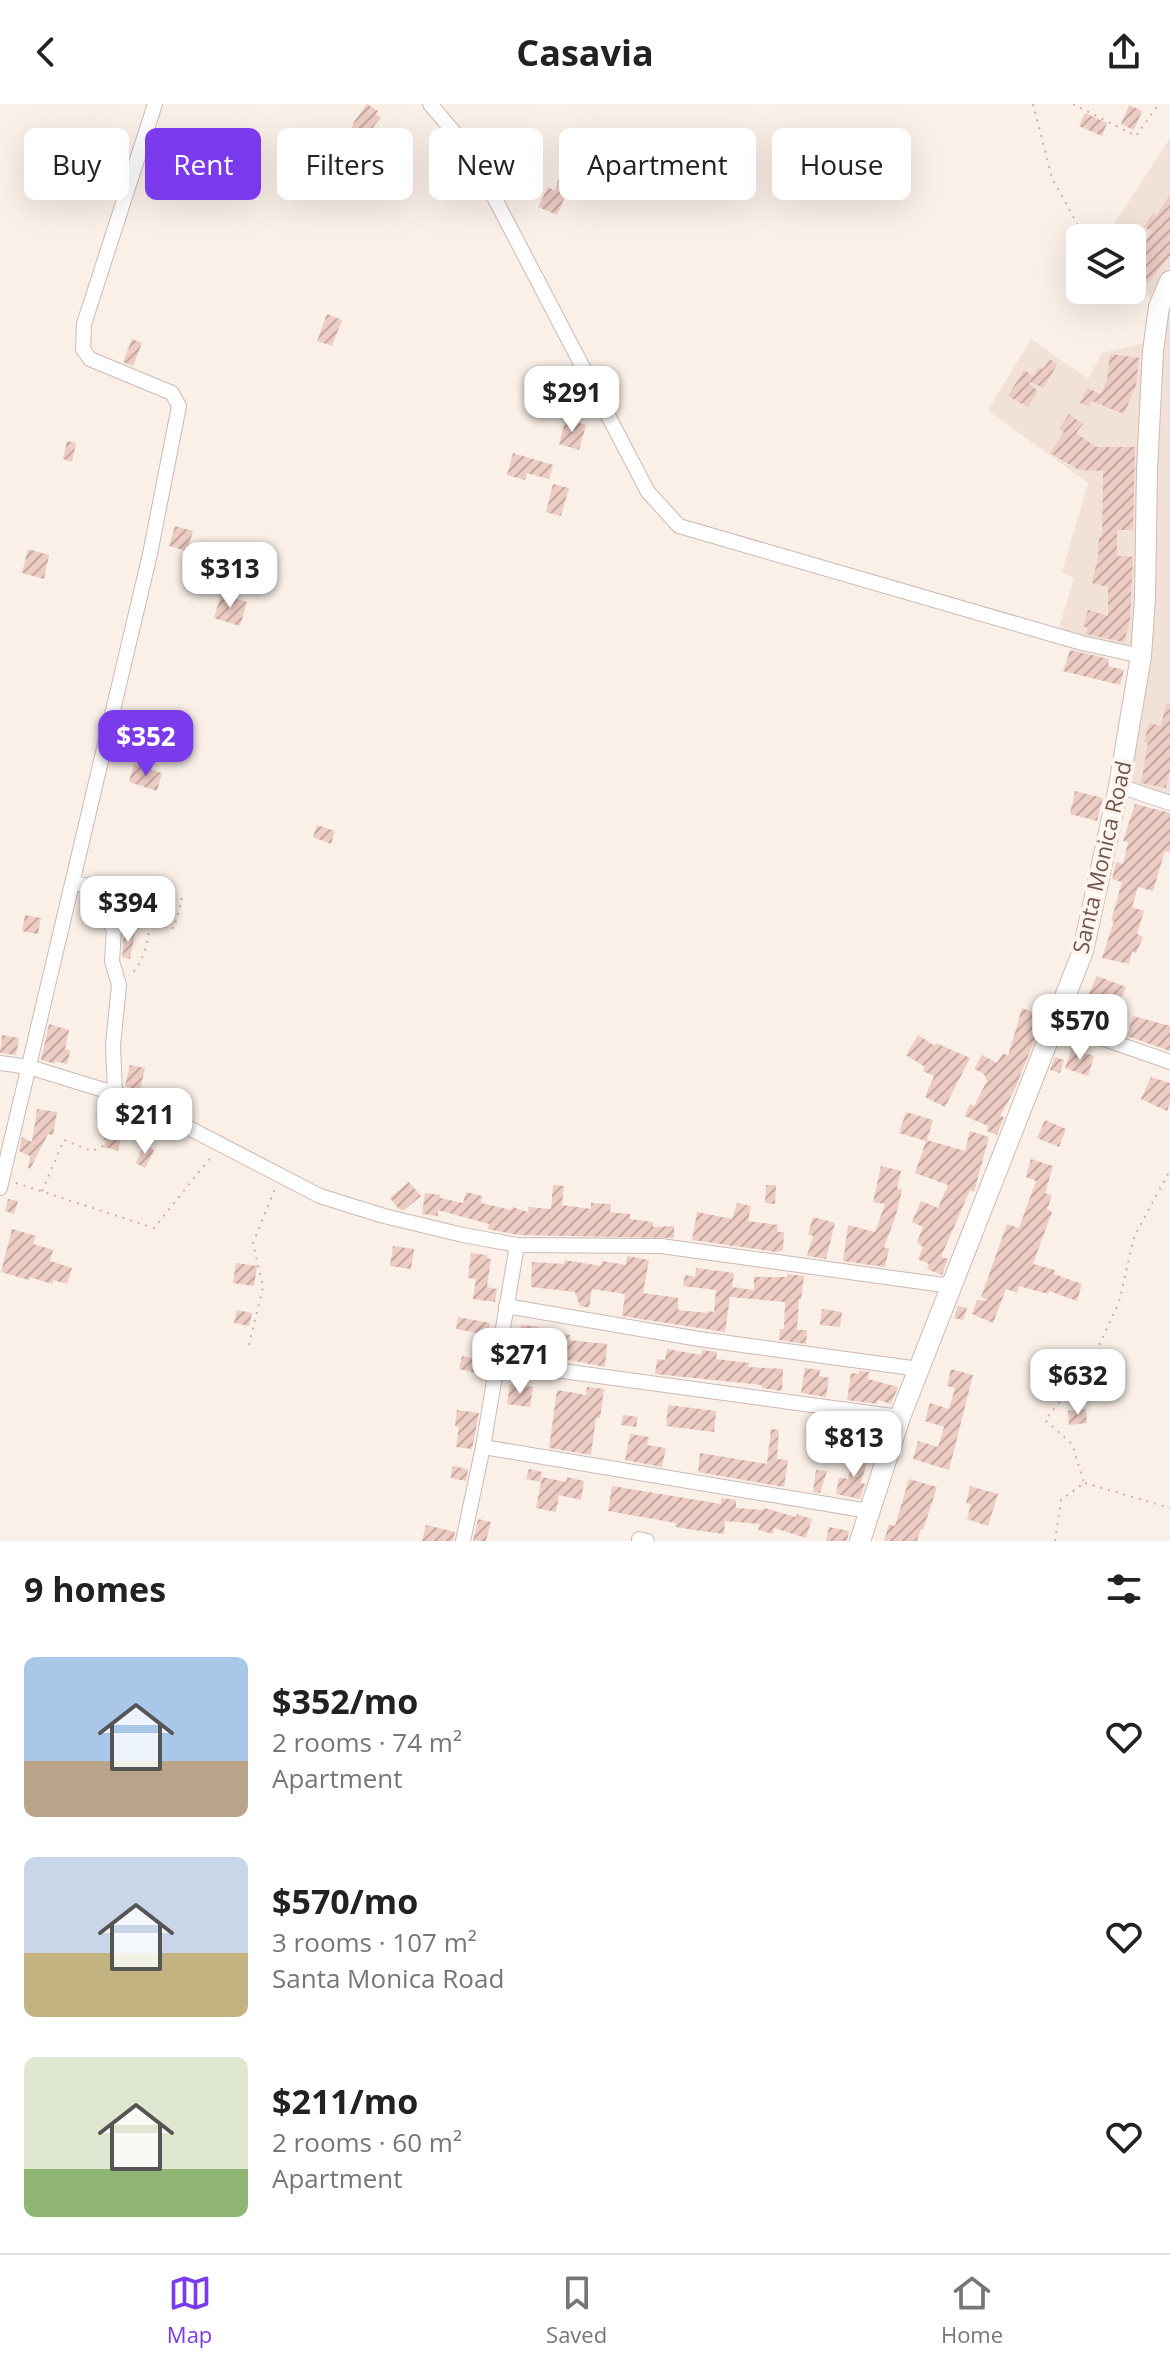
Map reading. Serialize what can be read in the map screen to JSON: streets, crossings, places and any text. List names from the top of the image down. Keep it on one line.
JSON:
{"streets":{"street":["Santa Monica Road"]},"page":{"header":"Casavia","chip":["Buy","Rent","Filters","New","Apartment","House"],"price":["$291","$313","$352","$394","$570","$211","$271","$632","$813"],"heading":"9 homes","list":[{"name":"$352/mo","note":"2 rooms · 74 m² · Apartment"},{"name":"$570/mo","note":"3 rooms · 107 m² · Santa Monica Road"},{"name":"$211/mo","note":"2 rooms · 60 m² · Apartment"}],"tabs":["Map","Saved","Home"]}}
